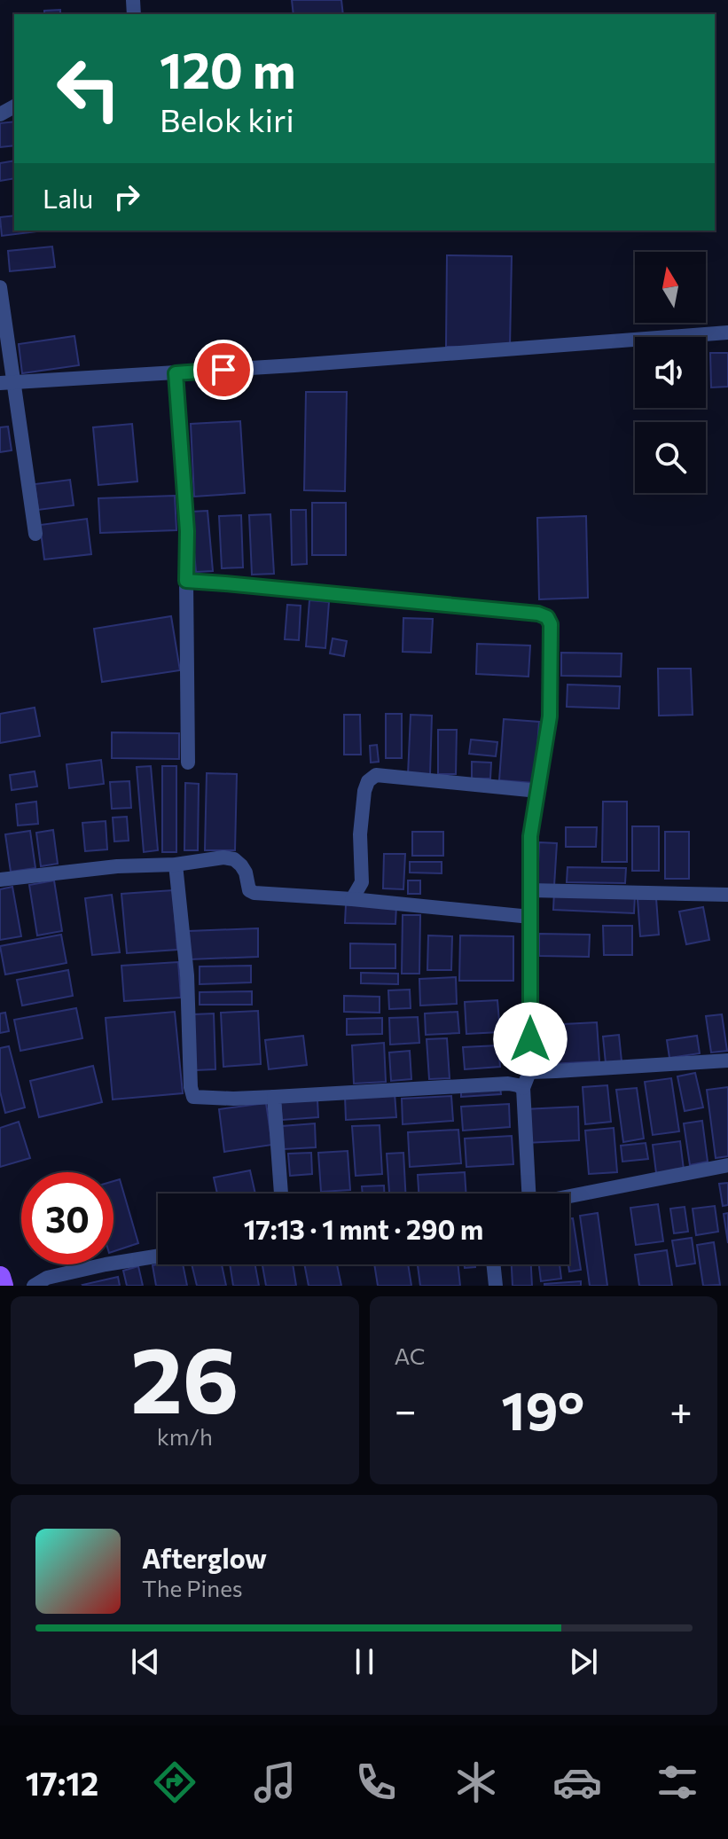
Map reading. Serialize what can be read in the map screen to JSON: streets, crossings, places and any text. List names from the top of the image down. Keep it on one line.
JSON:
{"north":"top","page":{"turn":["120 m","Belok kiri"],"then":"Lalu","limit":"30","trip":"17:13 · 1 mnt · 290 m","tile":[["26","km/h"],"AC"],"heat":["−","19°","+"],"song":["Afterglow","The Pines"],"tabs":"17:12"}}
